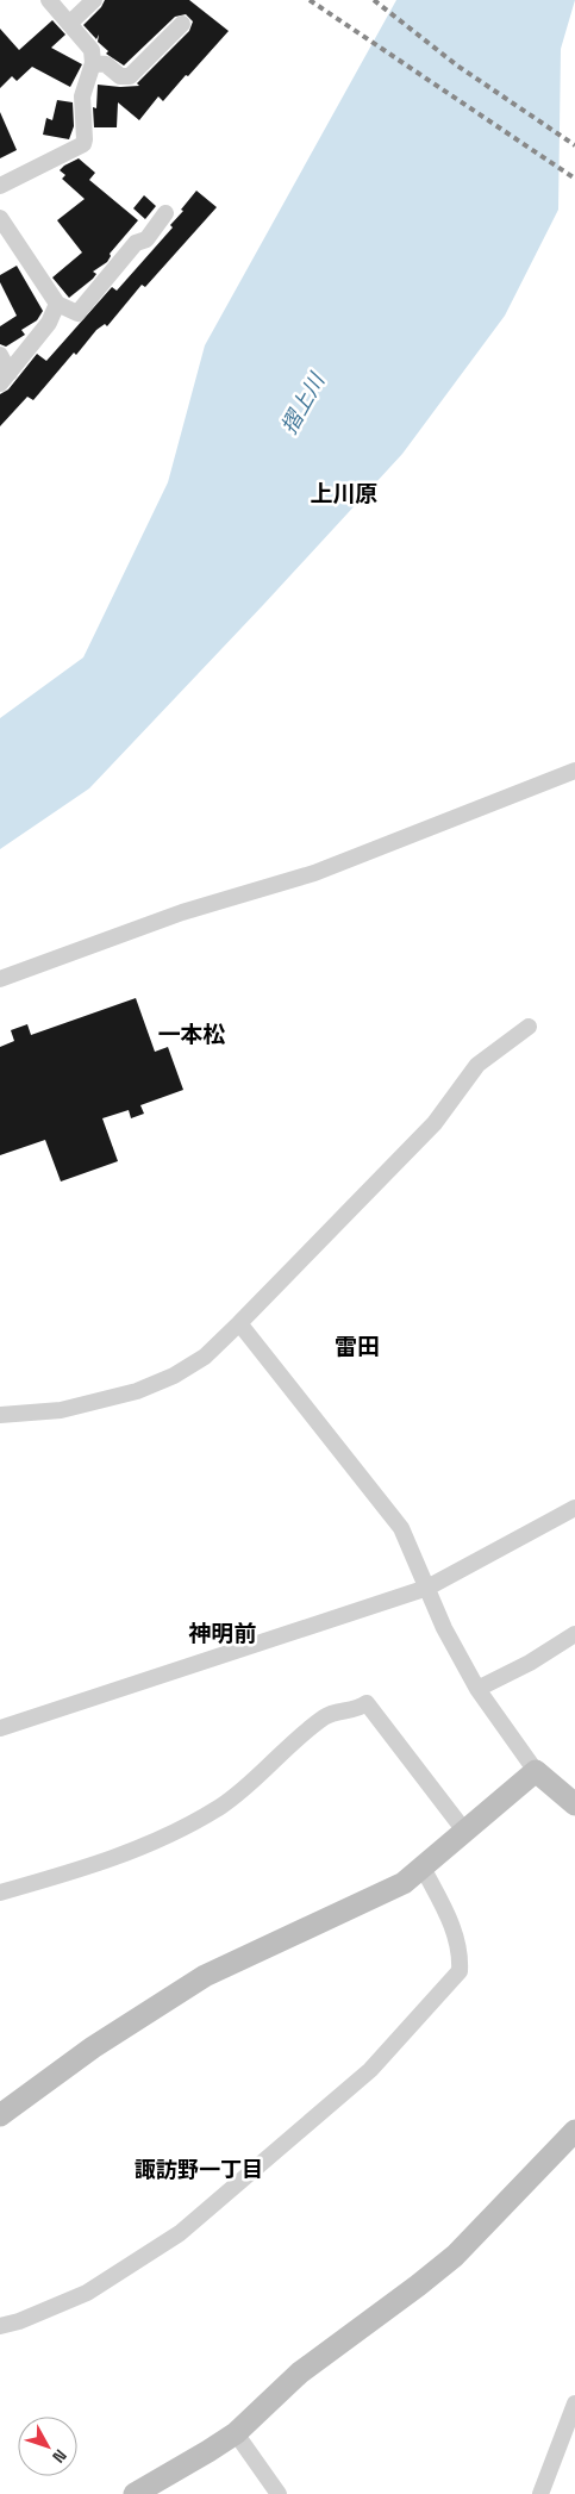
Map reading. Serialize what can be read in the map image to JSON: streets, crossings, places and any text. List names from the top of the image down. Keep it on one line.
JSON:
{"districts":["上川原","一本松","雷田","神明前","諏訪野一丁目"],"water":["摺上川"],"north":"bottom right"}
